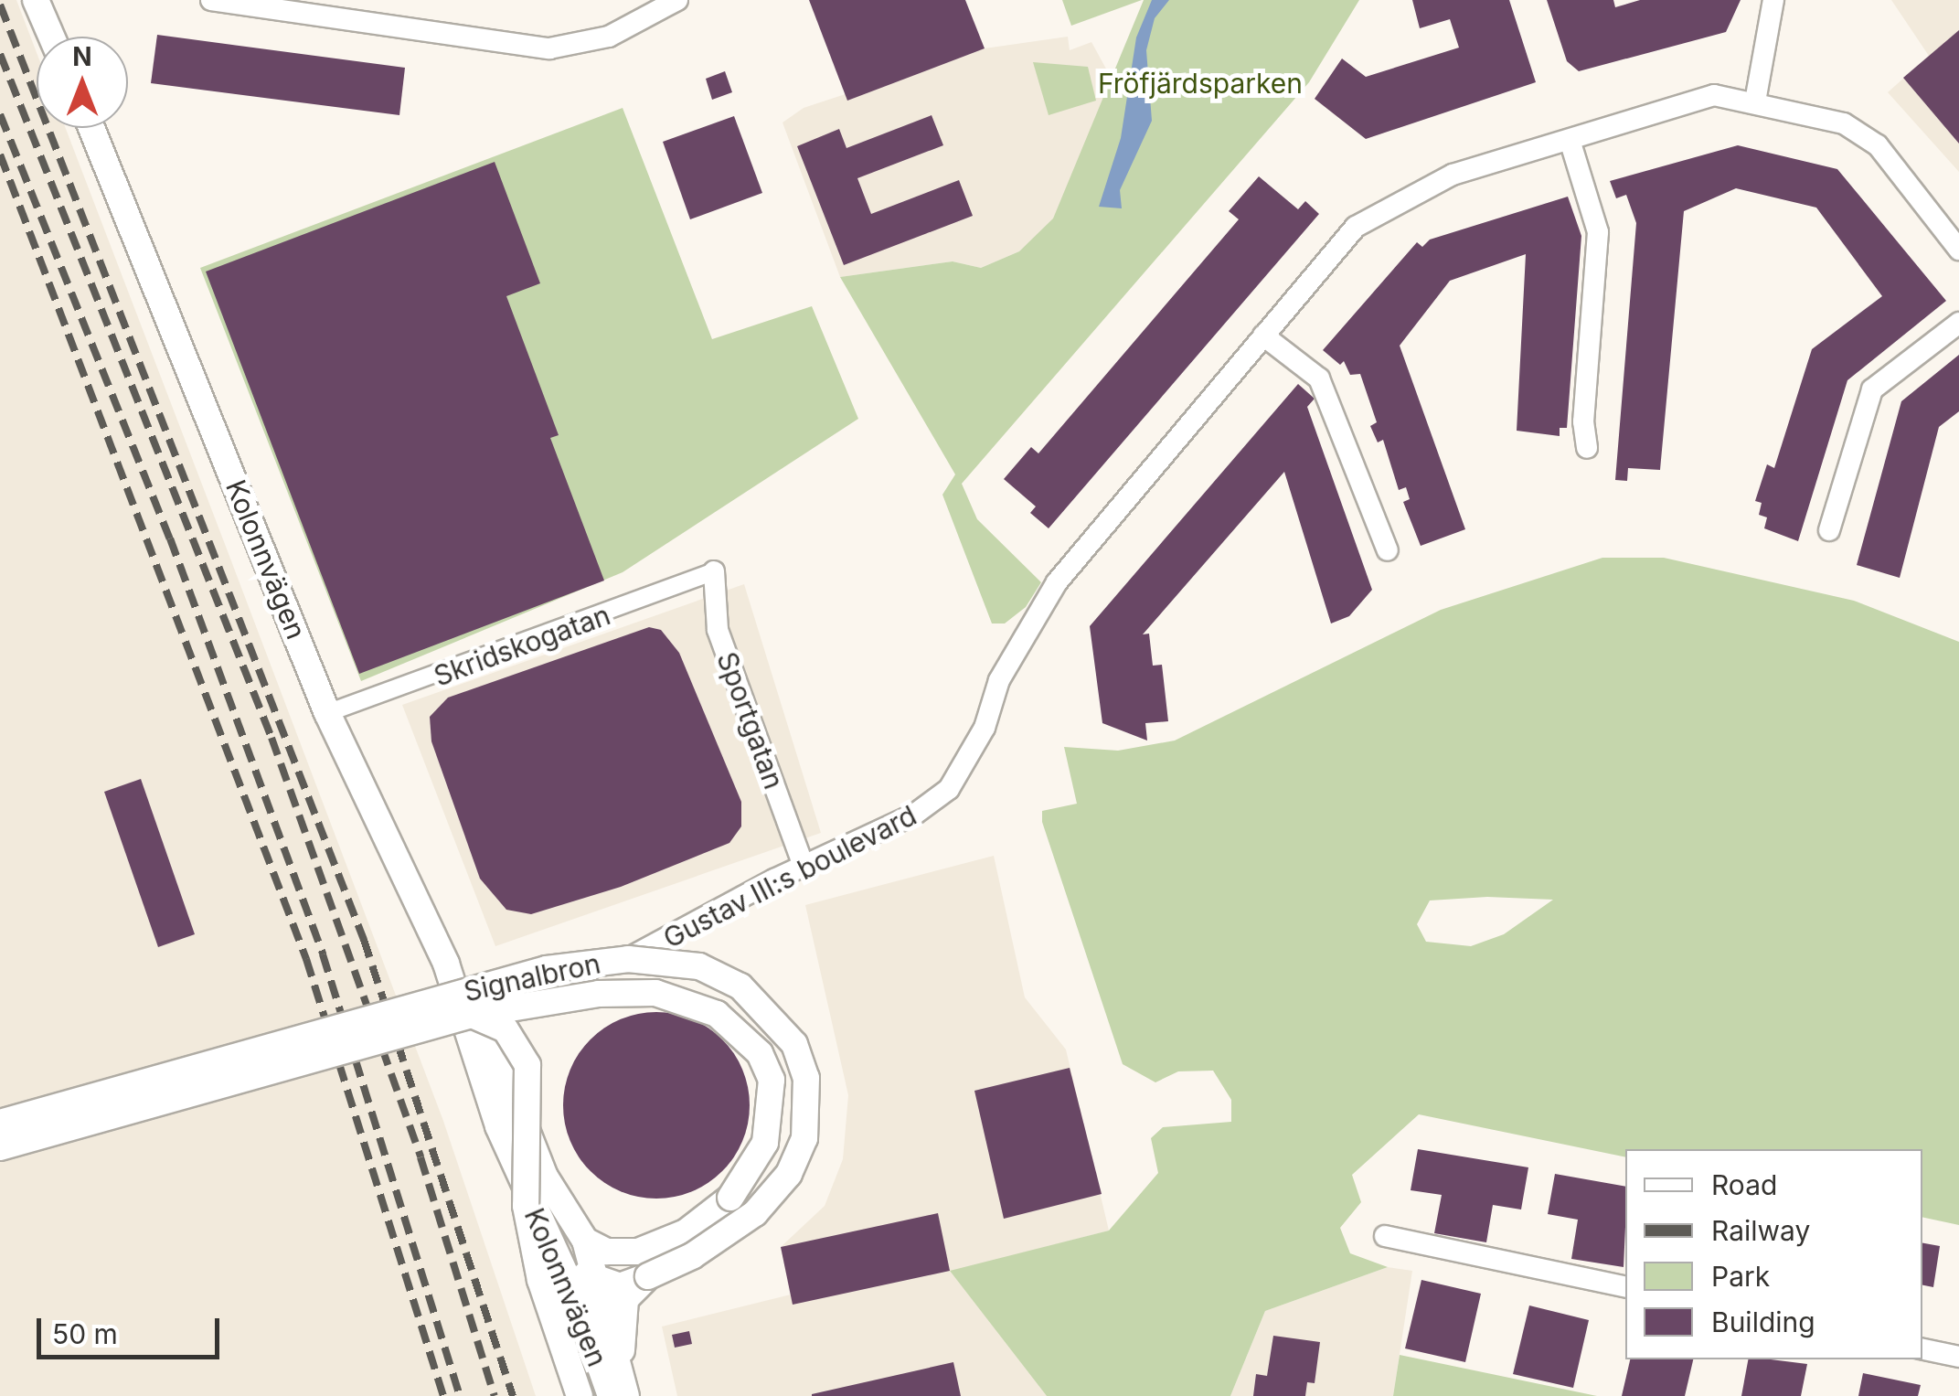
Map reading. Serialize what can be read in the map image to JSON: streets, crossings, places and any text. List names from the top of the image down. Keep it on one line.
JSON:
{"streets":{"street":["Kolonnvägen","Skridskogatan","Sportgatan","Gustav III:s boulevard","Signalbron"]},"crossings":[["Kolonnvägen","Skridskogatan"],["Kolonnvägen","Gustav III:s boulevard"],["Kolonnvägen","Signalbron"],["Skridskogatan","Sportgatan"],["Sportgatan","Gustav III:s boulevard"],["Gustav III:s boulevard","Signalbron"]],"parks":["Fröfjärdsparken"],"legend":["Road","Railway","Park","Building"],"scale_bar":"50 m","north":"top"}
